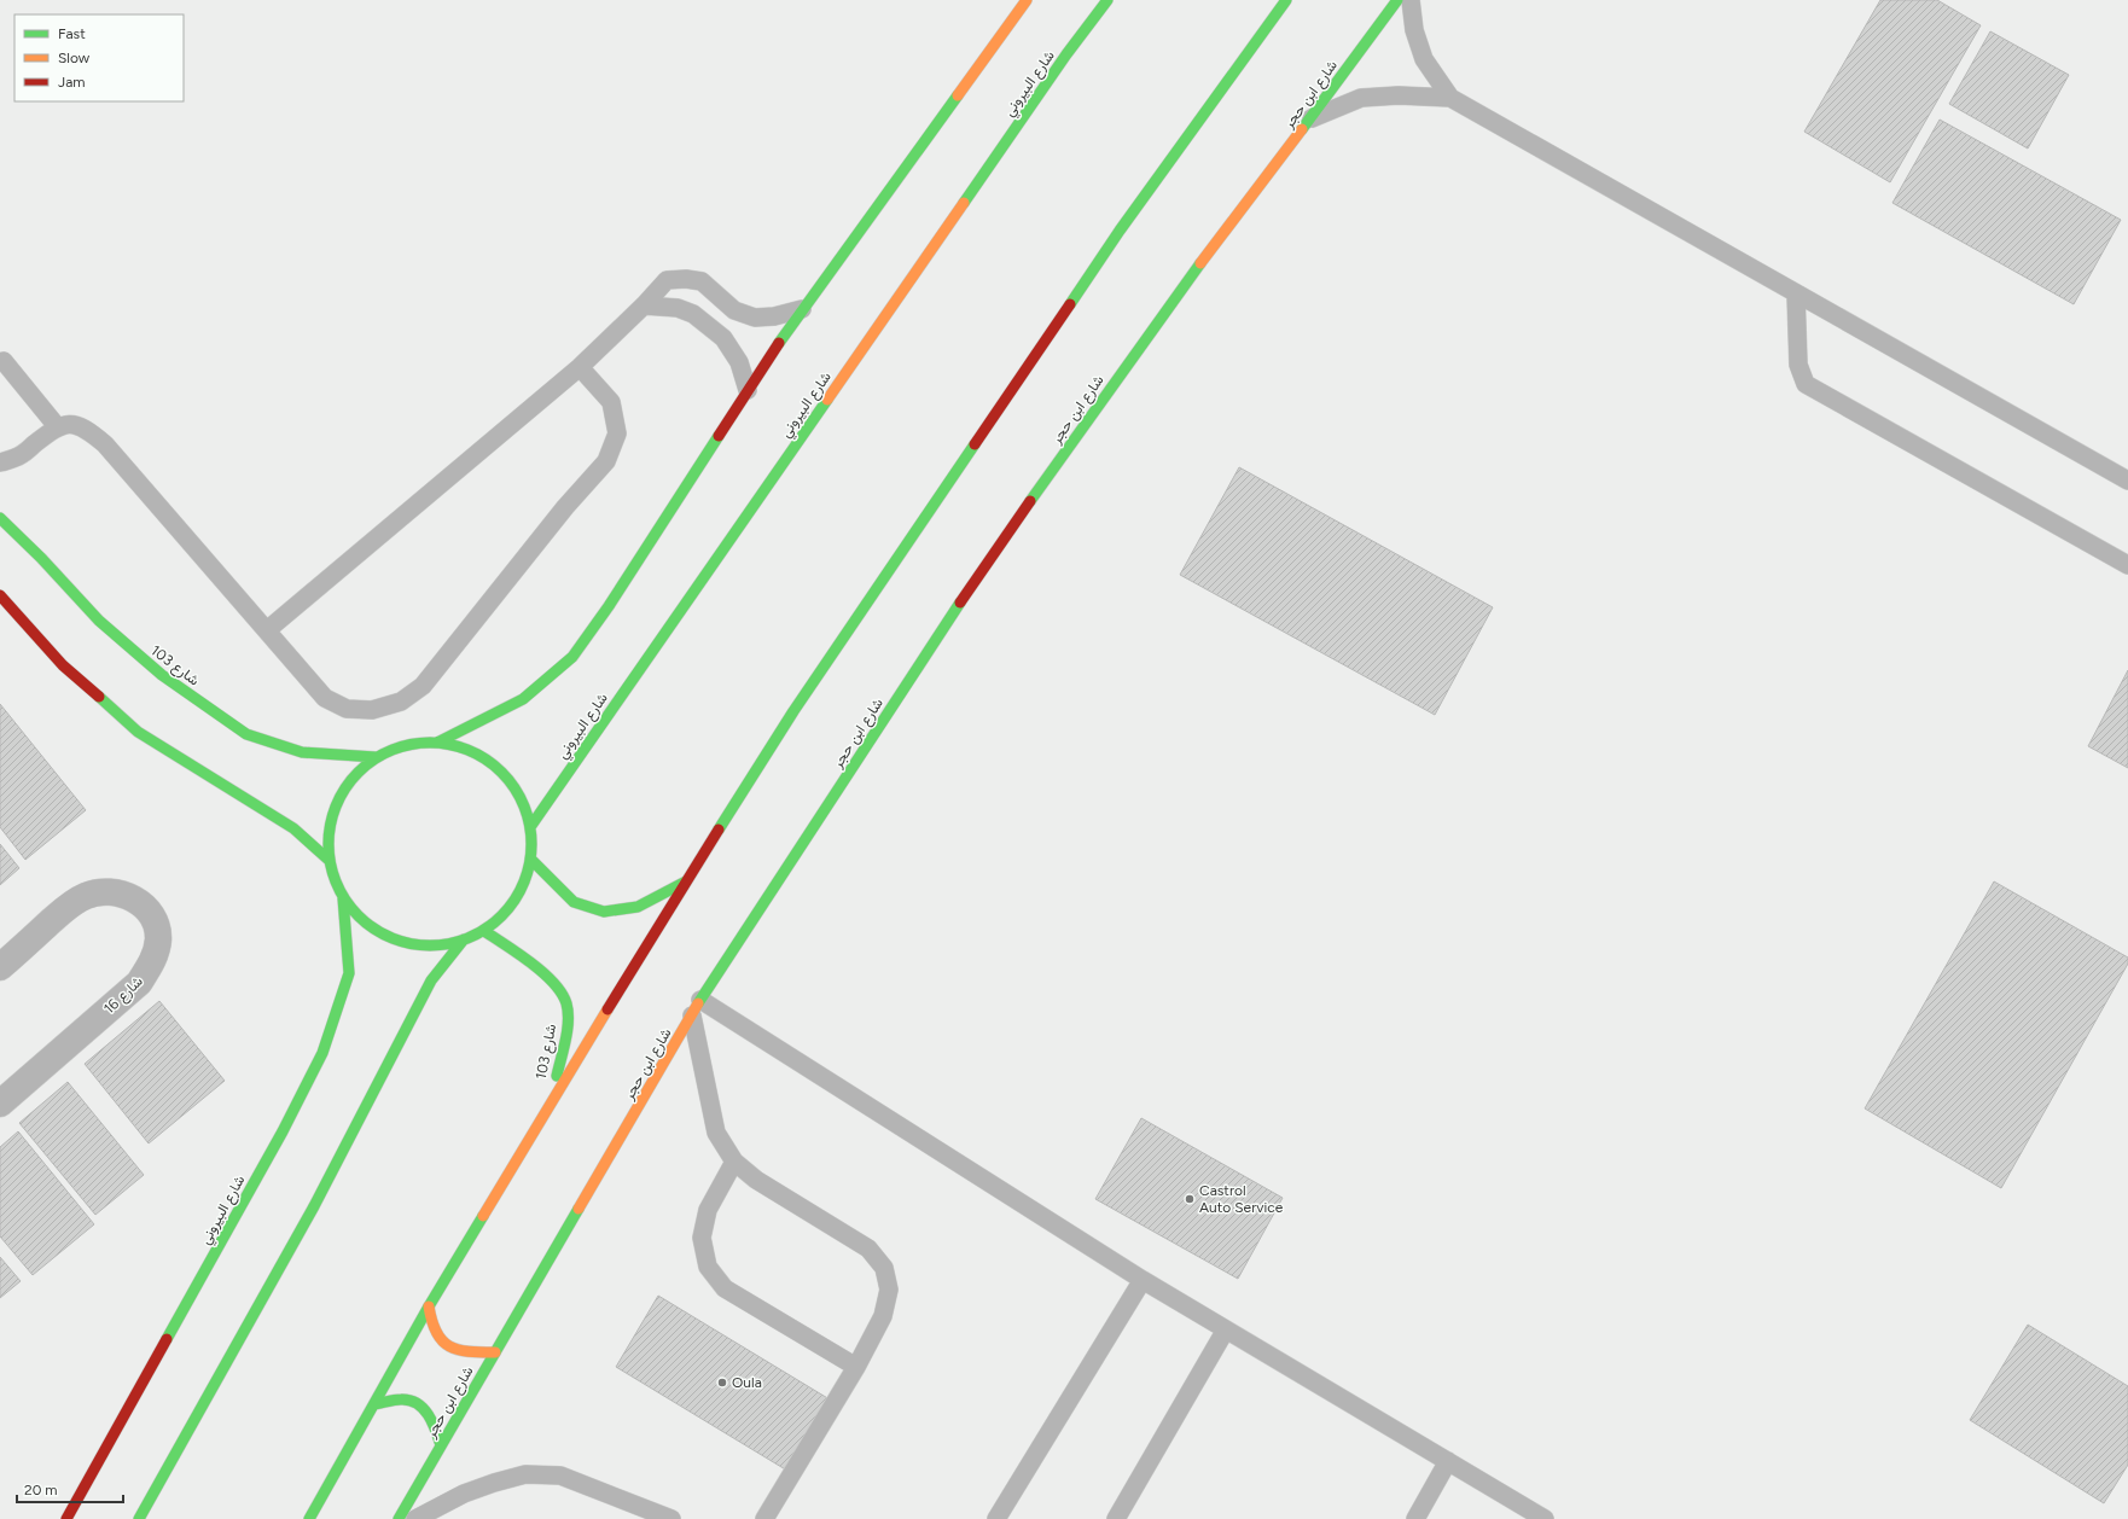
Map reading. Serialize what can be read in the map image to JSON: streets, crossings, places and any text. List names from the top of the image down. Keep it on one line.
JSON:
{"streets":{"street":["شارع البيروني","شارع ابن حجر","شارع 103","شارع 16"]},"places":["Castrol Auto Service","Oula"],"legend":["Fast","Slow","Jam"],"scale_bar":"20 m"}
